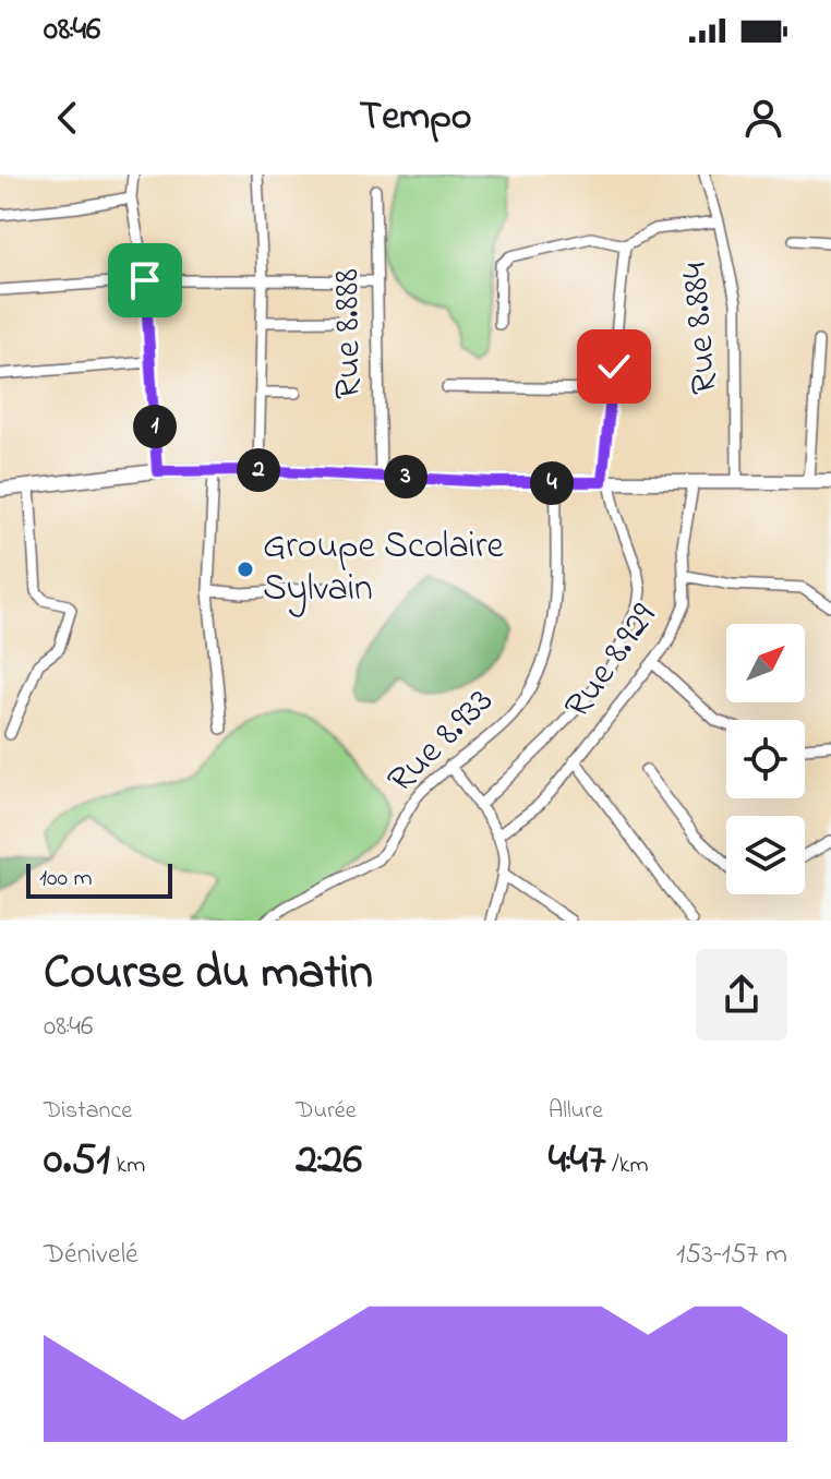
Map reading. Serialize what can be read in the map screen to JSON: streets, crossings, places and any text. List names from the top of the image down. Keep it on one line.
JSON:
{"streets":{"street":["Rue 8.884","Rue 8.888","Rue 8.929","Rue 8.933"]},"places":["Groupe Scolaire Sylvain"],"scale_bar":"100 m","north":"top right","page":{"status":"08:46","header":"Tempo","pins":["1","2","3","4"],"scale":"100 m","heading":["Course du matin","08:46"],"stats":[["Distance","0.51 km"],["Durée","2:26"],["Allure","4:47 /km"]],"chart":["Dénivelé","153–157 m"]}}
